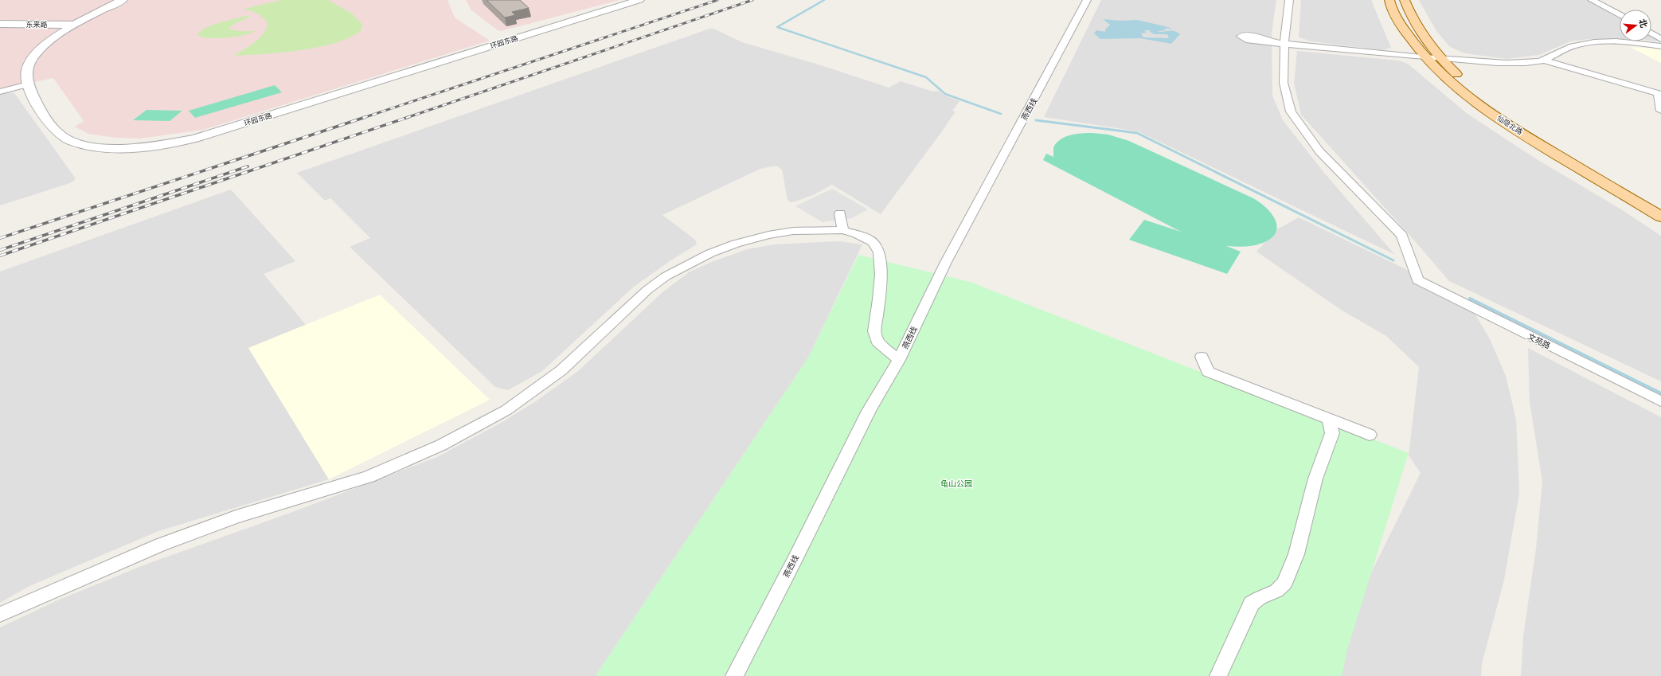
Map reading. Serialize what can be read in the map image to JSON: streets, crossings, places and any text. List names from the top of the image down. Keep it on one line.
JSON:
{"streets":{"main road":["仙隐北路"],"street":["东来路","环园东路","燕西线","文苑路"]},"crossings":[["东来路","环园东路"]],"parks":["龟山公园"],"north":"right"}
